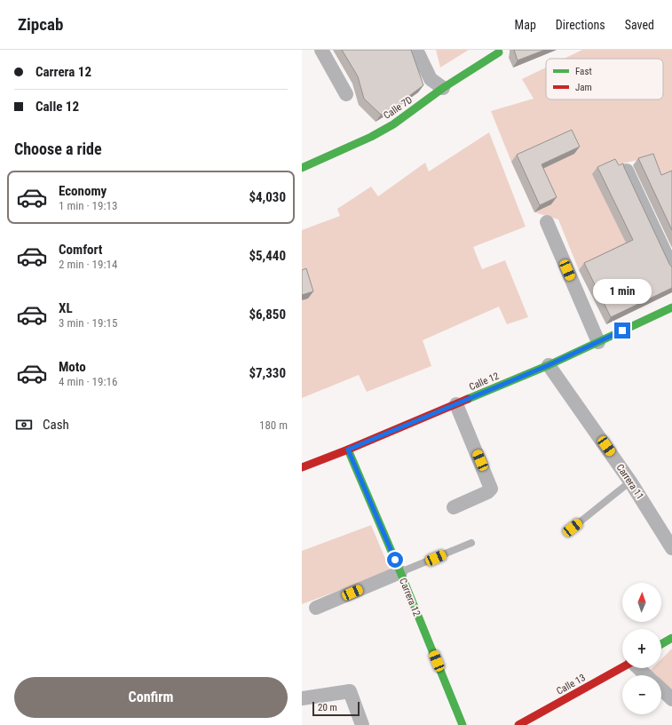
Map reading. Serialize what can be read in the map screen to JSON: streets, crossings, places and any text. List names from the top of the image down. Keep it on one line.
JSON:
{"streets":{"street":["Calle 7D","Calle 12","Carrera 11","Carrera 12","Calle 13"]},"crossings":[["Calle 12","Carrera 11"],["Calle 12","Carrera 12"]],"legend":["Fast","Jam"],"scale_bar":"20 m","north":"top","page":{"header":"Zipcab","nav":["Map","Directions","Saved"],"banner":["Carrera 12","Calle 12"],"heading":"Choose a ride","list":[{"name":"Economy","note":"1 min · 19:13","value":"$4,030"},{"name":"Comfort","note":"2 min · 19:14","value":"$5,440"},{"name":"XL","note":"3 min · 19:15","value":"$6,850"},{"name":"Moto","note":"4 min · 19:16","value":"$7,330"}],"bubble":"1 min","pay":["Cash","180 m"],"map_buttons":["+","−"],"buttons":"Confirm","scale":"20 m"}}
